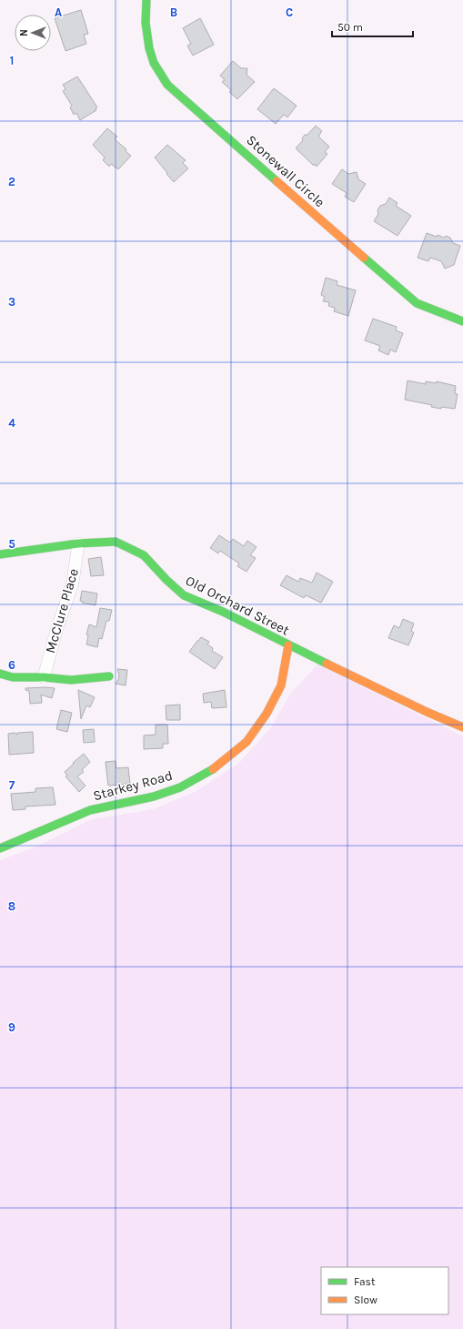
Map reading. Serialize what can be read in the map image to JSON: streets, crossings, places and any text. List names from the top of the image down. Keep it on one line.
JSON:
{"streets":{"street":["Stonewall Circle","Old Orchard Street","McClure Place","Starkey Road"]},"crossings":[["Old Orchard Street","McClure Place"],["Old Orchard Street","Starkey Road"]],"legend":["Fast","Slow"],"scale_bar":"50 m","north":"left","grid":{"columns":["A","B","C"],"rows":["1","2","3","4","5","6","7","8","9"]}}
